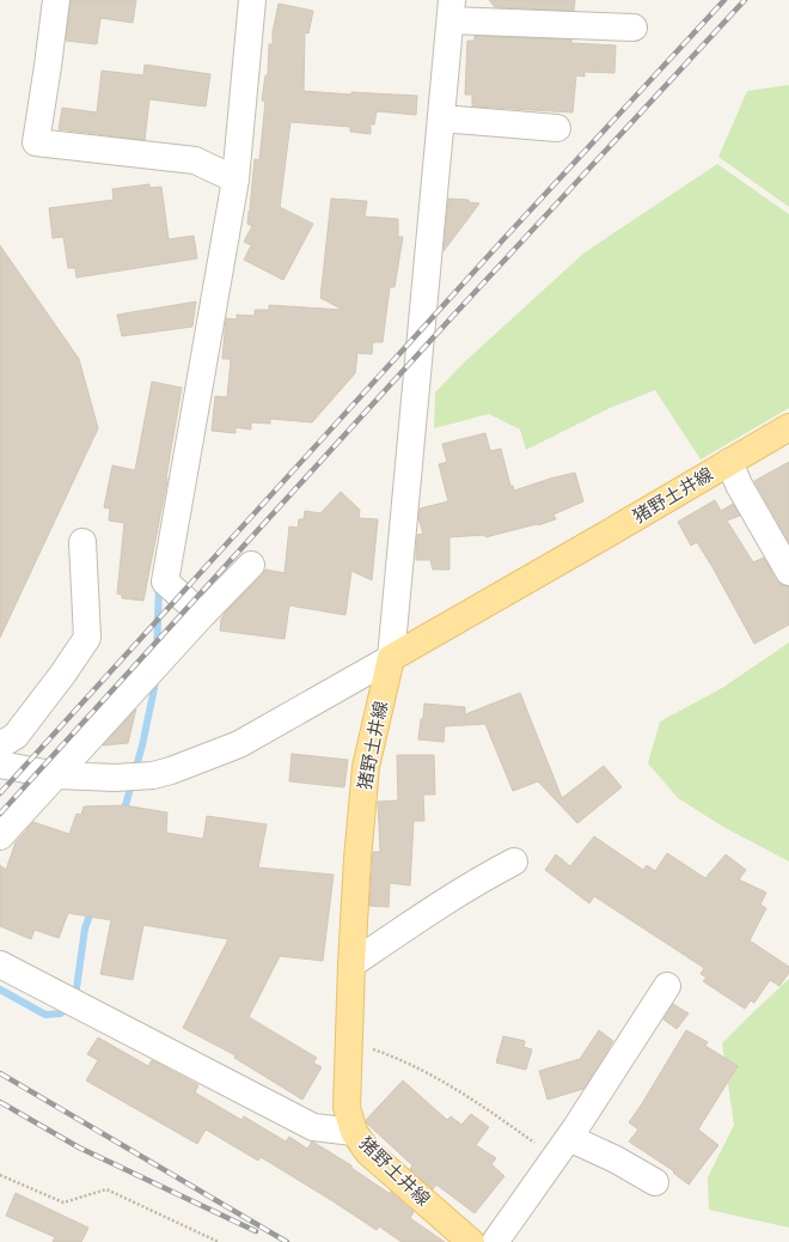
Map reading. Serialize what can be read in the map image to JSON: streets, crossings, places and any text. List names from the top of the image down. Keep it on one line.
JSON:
{"streets":{"main road":["猪野土井線"]}}
